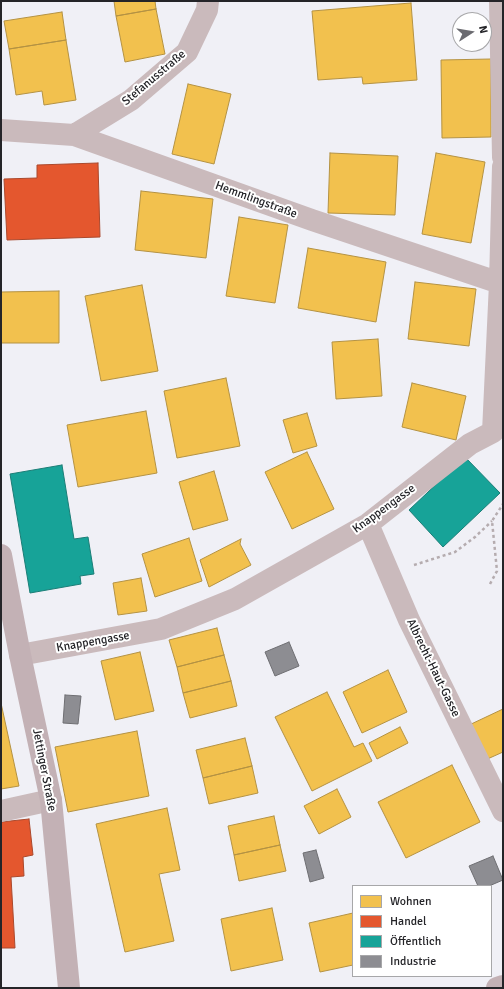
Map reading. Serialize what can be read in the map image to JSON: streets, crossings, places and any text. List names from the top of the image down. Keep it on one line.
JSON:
{"streets":{"main road":["Jettinger Straße"],"street":["Stefanusstraße","Hemmlingstraße","Knappengasse","Albrecht-Haut-Gasse"]},"crossings":[["Stefanusstraße","Hemmlingstraße"],["Hemmlingstraße","Knappengasse"],["Knappengasse","Albrecht-Haut-Gasse"],["Knappengasse","Jettinger Straße"]],"legend":["Wohnen","Handel","Öffentlich","Industrie"],"north":"right"}
